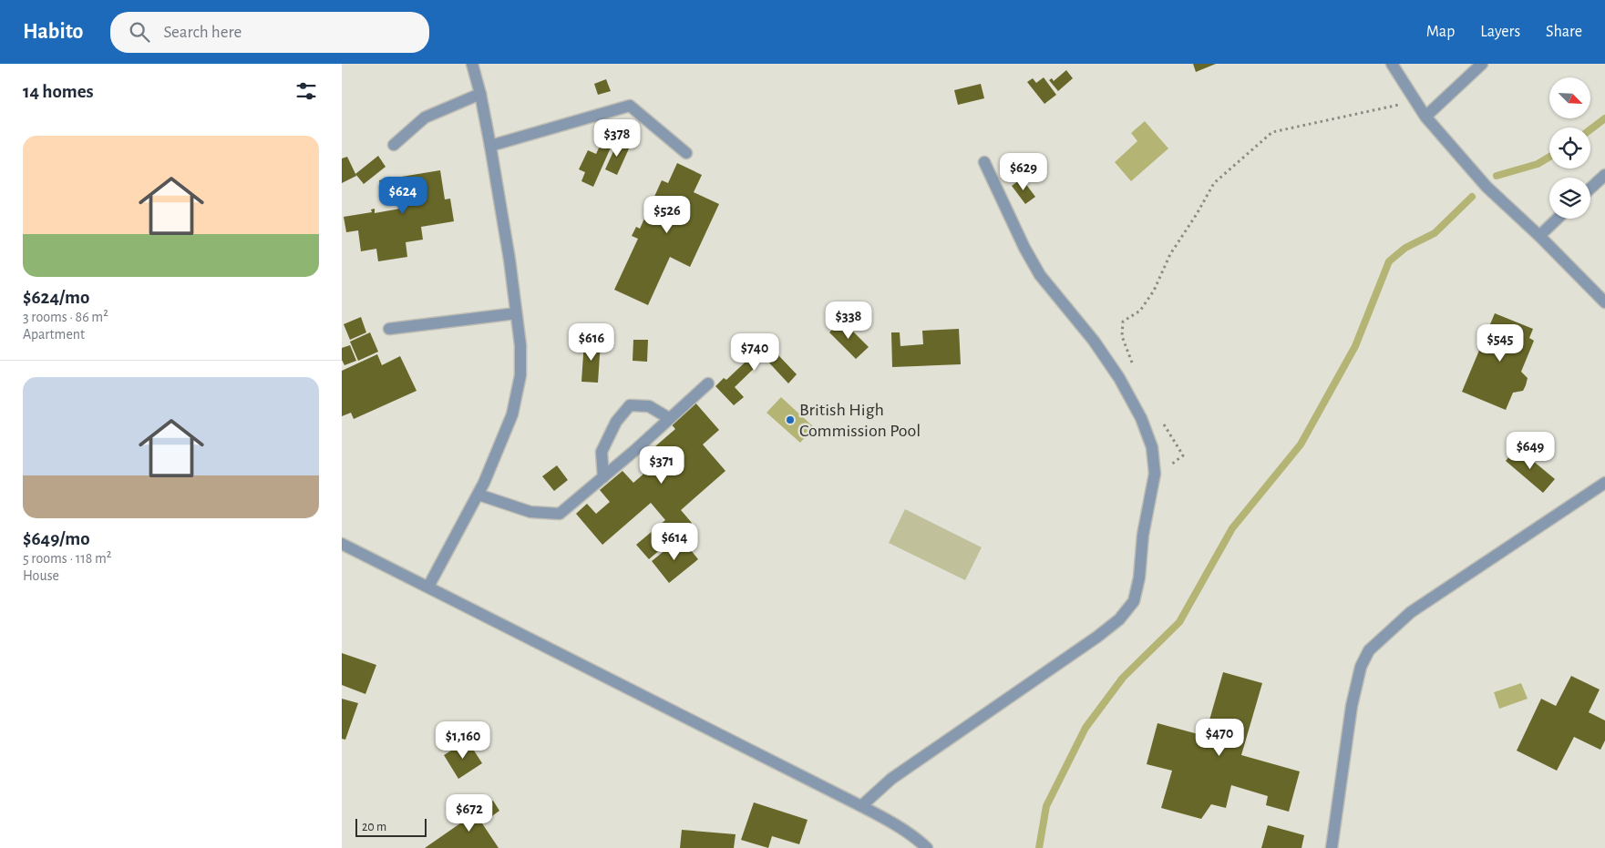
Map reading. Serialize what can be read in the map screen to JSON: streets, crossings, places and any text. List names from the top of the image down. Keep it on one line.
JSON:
{"places":["British High Commission Pool"],"scale_bar":"20 m","north":"bottom right","page":{"header":"Habito","search":"Search here","nav":["Map","Layers","Share"],"heading":"14 homes","list":[{"name":"$624/mo","note":"3 rooms · 86 m² · Apartment"},{"name":"$649/mo","note":"5 rooms · 118 m² · House"}],"price":["$378","$629","$624","$526","$338","$616","$545","$740","$649","$371","$614","$470","$1,160","$672"],"scale":"20 m"}}
